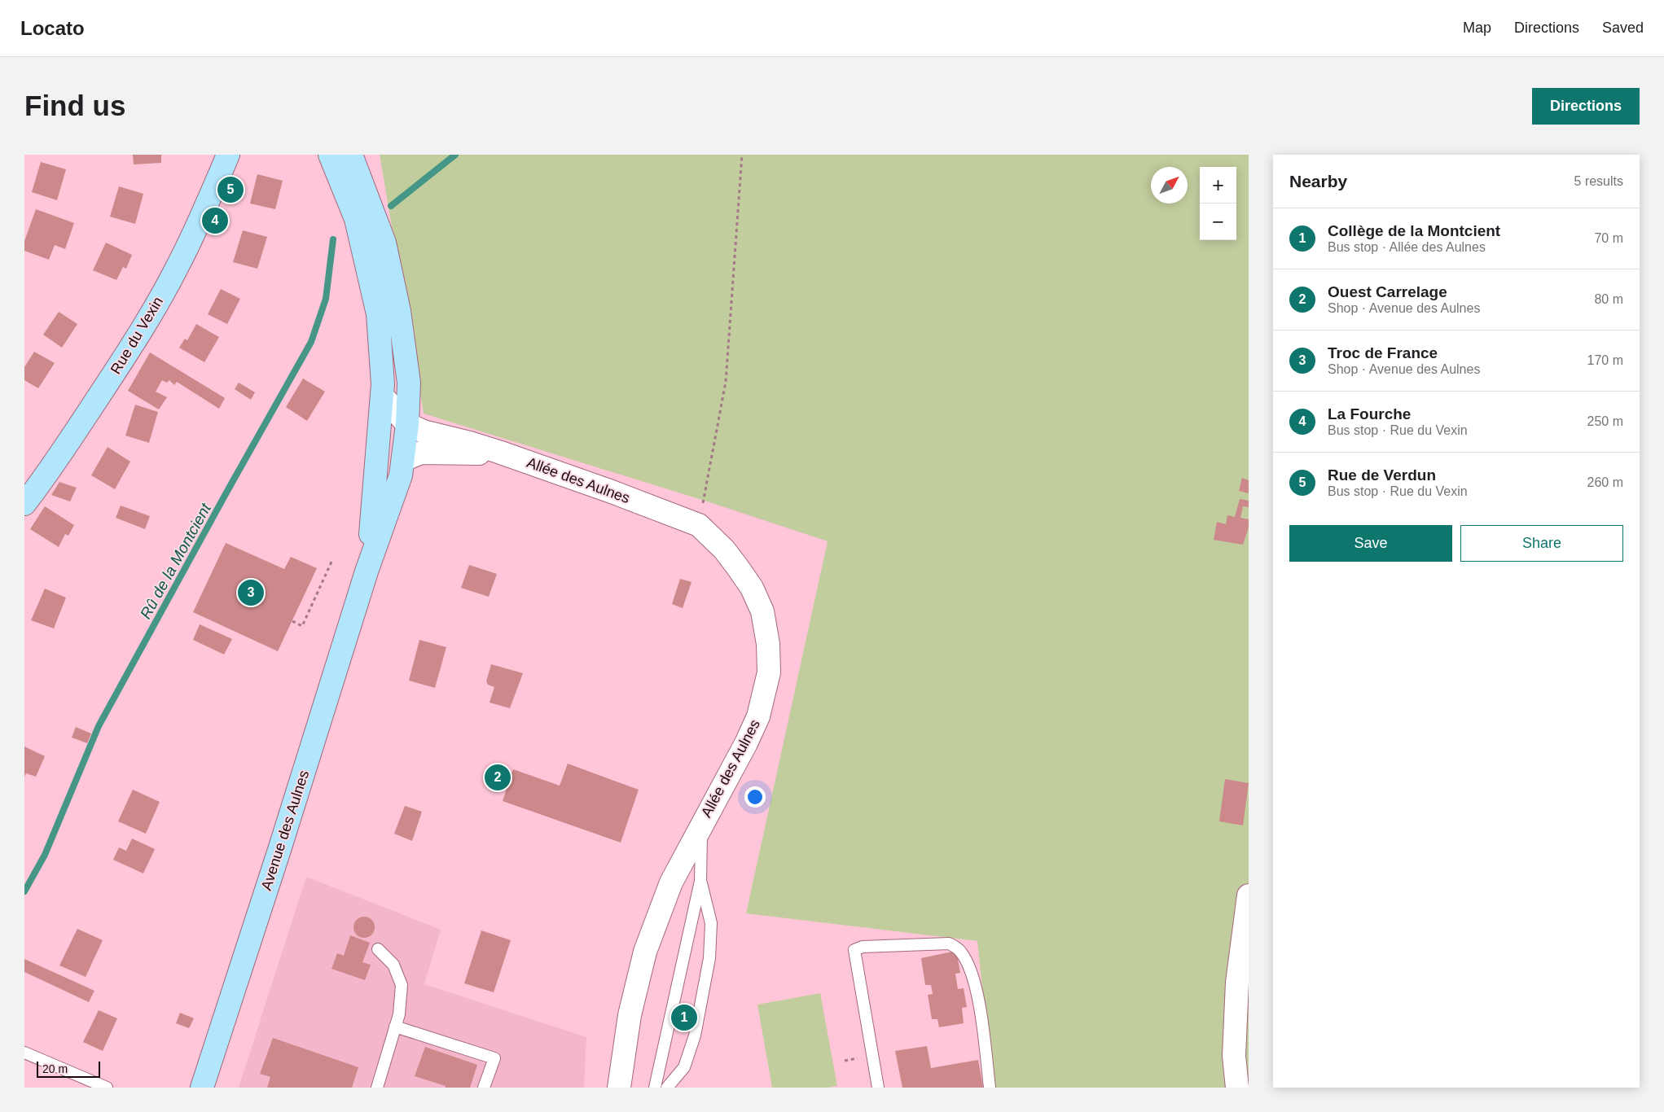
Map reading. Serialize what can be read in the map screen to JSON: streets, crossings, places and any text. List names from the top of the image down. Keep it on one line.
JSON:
{"streets":{"main road":["Rue du Vexin","Avenue des Aulnes"],"street":["Allée des Aulnes"]},"water":["Rû de la Montcient"],"scale_bar":"20 m","north":"top right","page":{"header":"Locato","nav":["Map","Directions","Saved"],"buttons":["Directions",["Save","Share"]],"title":"Find us","heading":["Nearby","5 results"],"map_buttons":["+","−"],"pins":["5","4","3","2","1"],"list":[{"mark":"1","name":"Collège de la Montcient","note":"Bus stop · Allée des Aulnes","value":"70 m"},{"mark":"2","name":"Ouest Carrelage","note":"Shop · Avenue des Aulnes","value":"80 m"},{"mark":"3","name":"Troc de France","note":"Shop · Avenue des Aulnes","value":"170 m"},{"mark":"4","name":"La Fourche","note":"Bus stop · Rue du Vexin","value":"250 m"},{"mark":"5","name":"Rue de Verdun","note":"Bus stop · Rue du Vexin","value":"260 m"}],"scale":"20 m"}}
